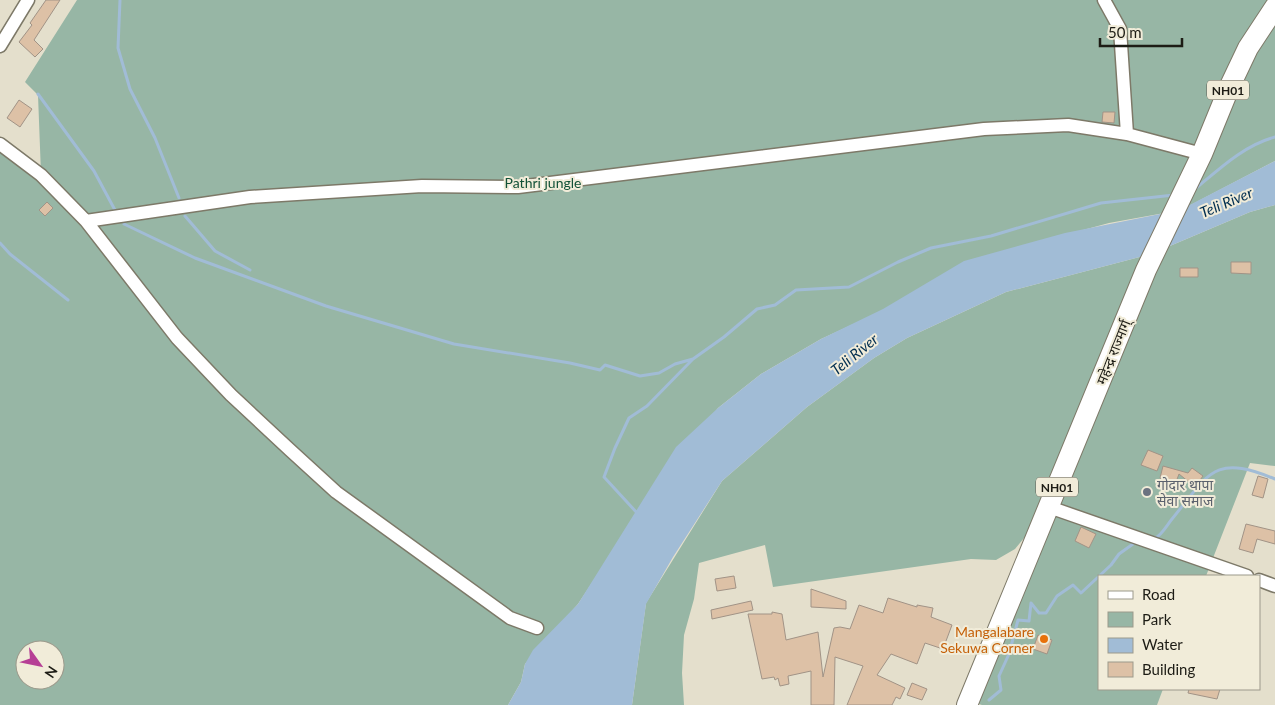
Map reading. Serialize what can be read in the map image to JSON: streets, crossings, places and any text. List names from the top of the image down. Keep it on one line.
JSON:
{"streets":{"highway":["NH01","महेन्द्र राज्मार्ग्"]},"water":["Teli River"],"parks":["Pathri jungle"],"places":["गोदार थापा सेवा समाज","Mangalabare Sekuwa Corner"],"legend":["Road","Park","Water","Building"],"scale_bar":"50 m","north":"bottom right"}
